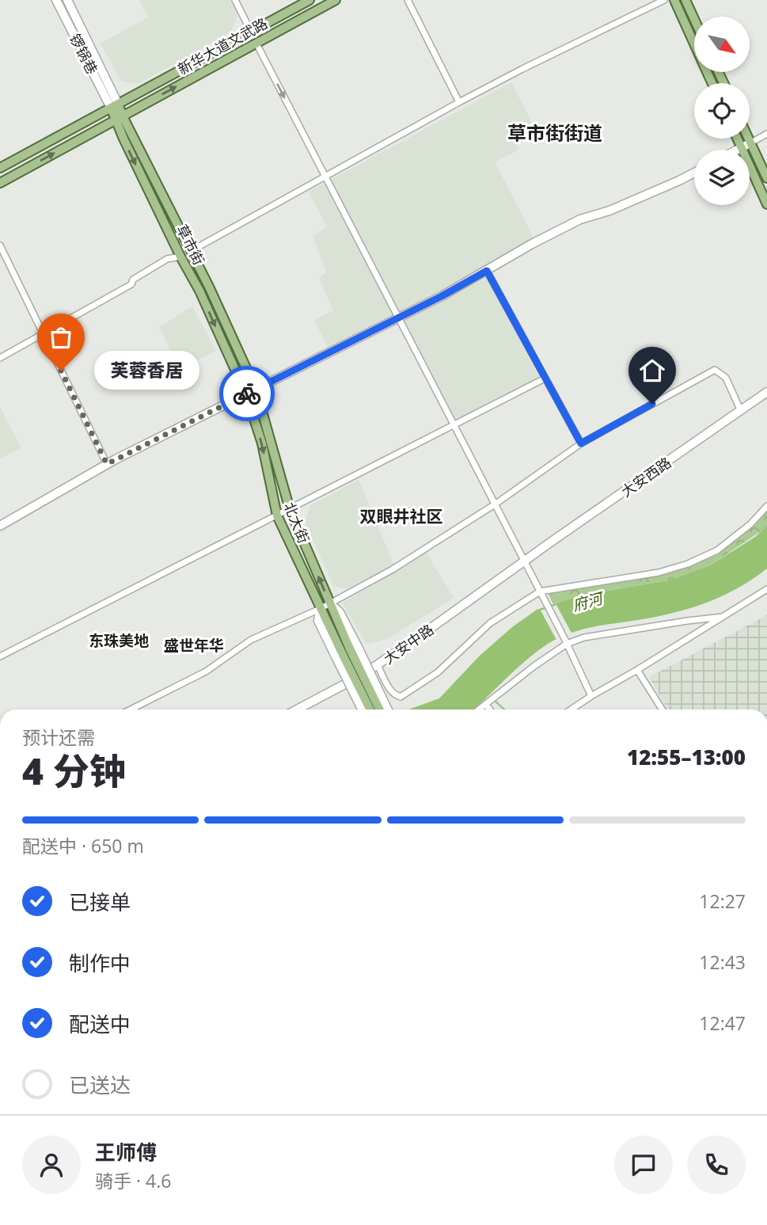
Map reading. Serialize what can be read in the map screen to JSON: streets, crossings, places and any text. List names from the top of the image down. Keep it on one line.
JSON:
{"streets":{"main road":["新华大道文武路","草市街","北大街"],"street":["锣锅巷","大安西路","大安中路"]},"crossings":[["新华大道文武路","锣锅巷"],["新华大道文武路","草市街"],["锣锅巷","草市街"],["草市街","北大街"],["大安西路","大安中路"]],"districts":["草市街街道","双眼井社区","东珠美地","盛世年华"],"water":["府河"],"places":["芙蓉香居"],"north":"bottom right","page":{"bubble":"芙蓉香居","heading":["4 分钟","预计还需","12:55–13:00"],"panel":["王师傅","骑手 · 4.6"],"bar":"配送中 · 650 m","list":[["已接单","12:27"],["制作中","12:43"],["配送中","12:47"],"已送达"]}}
